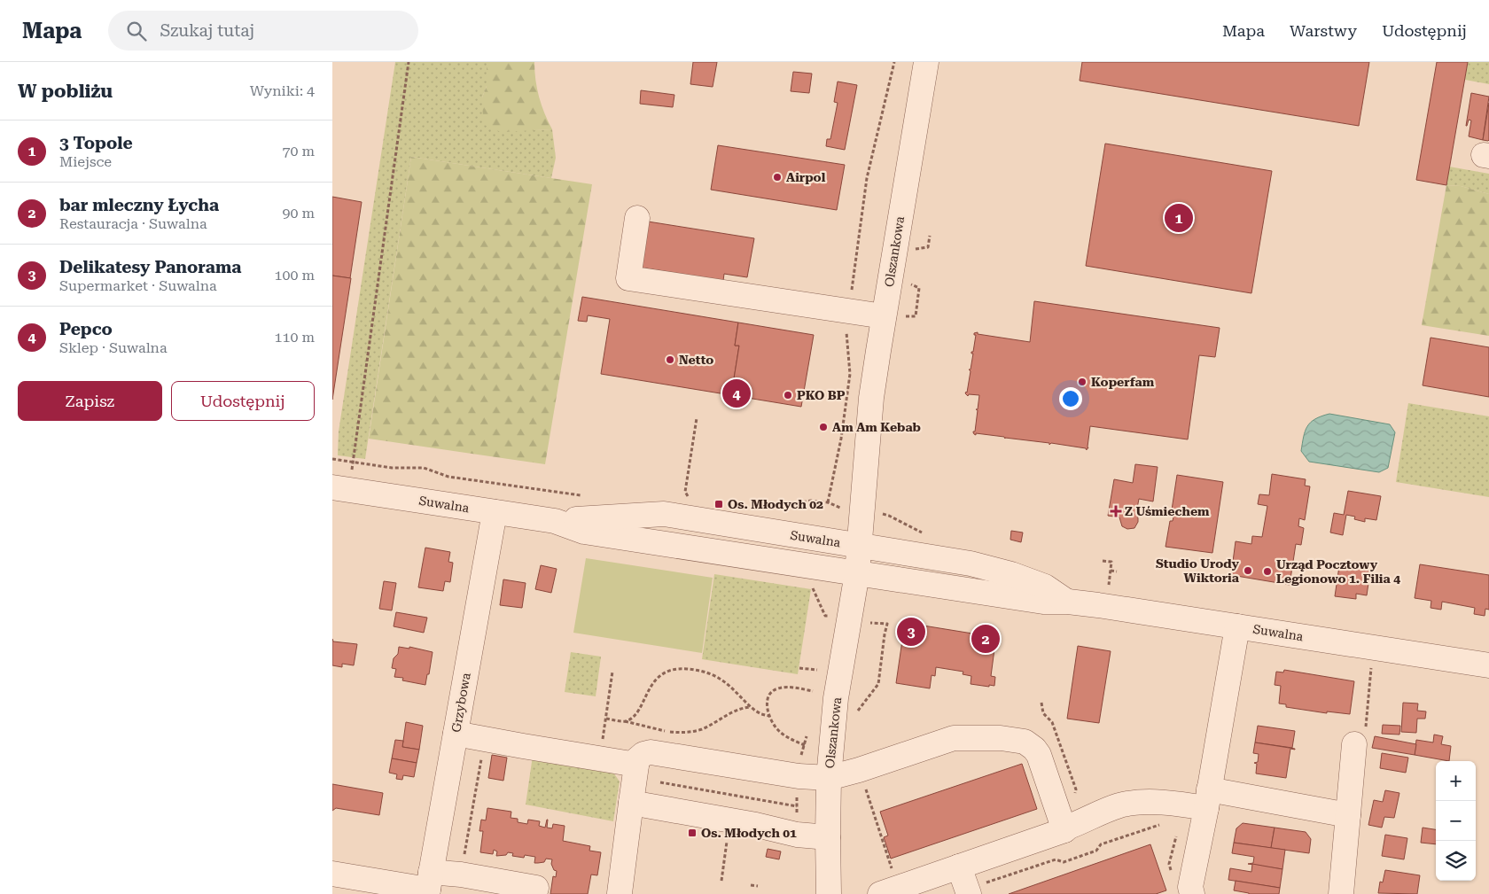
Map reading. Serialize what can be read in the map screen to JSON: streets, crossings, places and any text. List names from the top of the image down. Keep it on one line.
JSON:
{"streets":{"street":["Olszankowa","Suwalna","Grzybowa"]},"crossings":[["Olszankowa","Suwalna"],["Suwalna","Grzybowa"]],"places":{"other":["Airpol","Netto","Koperfam","PKO BP","Am Am Kebab","Studio Urody Wiktoria","Urząd Pocztowy Legionowo 1. Filia 4"],"transit":["Os. Młodych 02","Os. Młodych 01"],"health":["Z Uśmiechem"]},"page":{"header":"Mapa","search":"Szukaj tutaj","nav":["Mapa","Warstwy","Udostępnij"],"heading":["W pobliżu","Wyniki: 4"],"list":[{"mark":"1","name":"3 Topole","note":"Miejsce","value":"70 m"},{"mark":"2","name":"bar mleczny Łycha","note":"Restauracja · Suwalna","value":"90 m"},{"mark":"3","name":"Delikatesy Panorama","note":"Supermarket · Suwalna","value":"100 m"},{"mark":"4","name":"Pepco","note":"Sklep · Suwalna","value":"110 m"}],"pins":["1","4","3","2"],"buttons":["Zapisz","Udostępnij"],"map_buttons":["+","−"]}}
